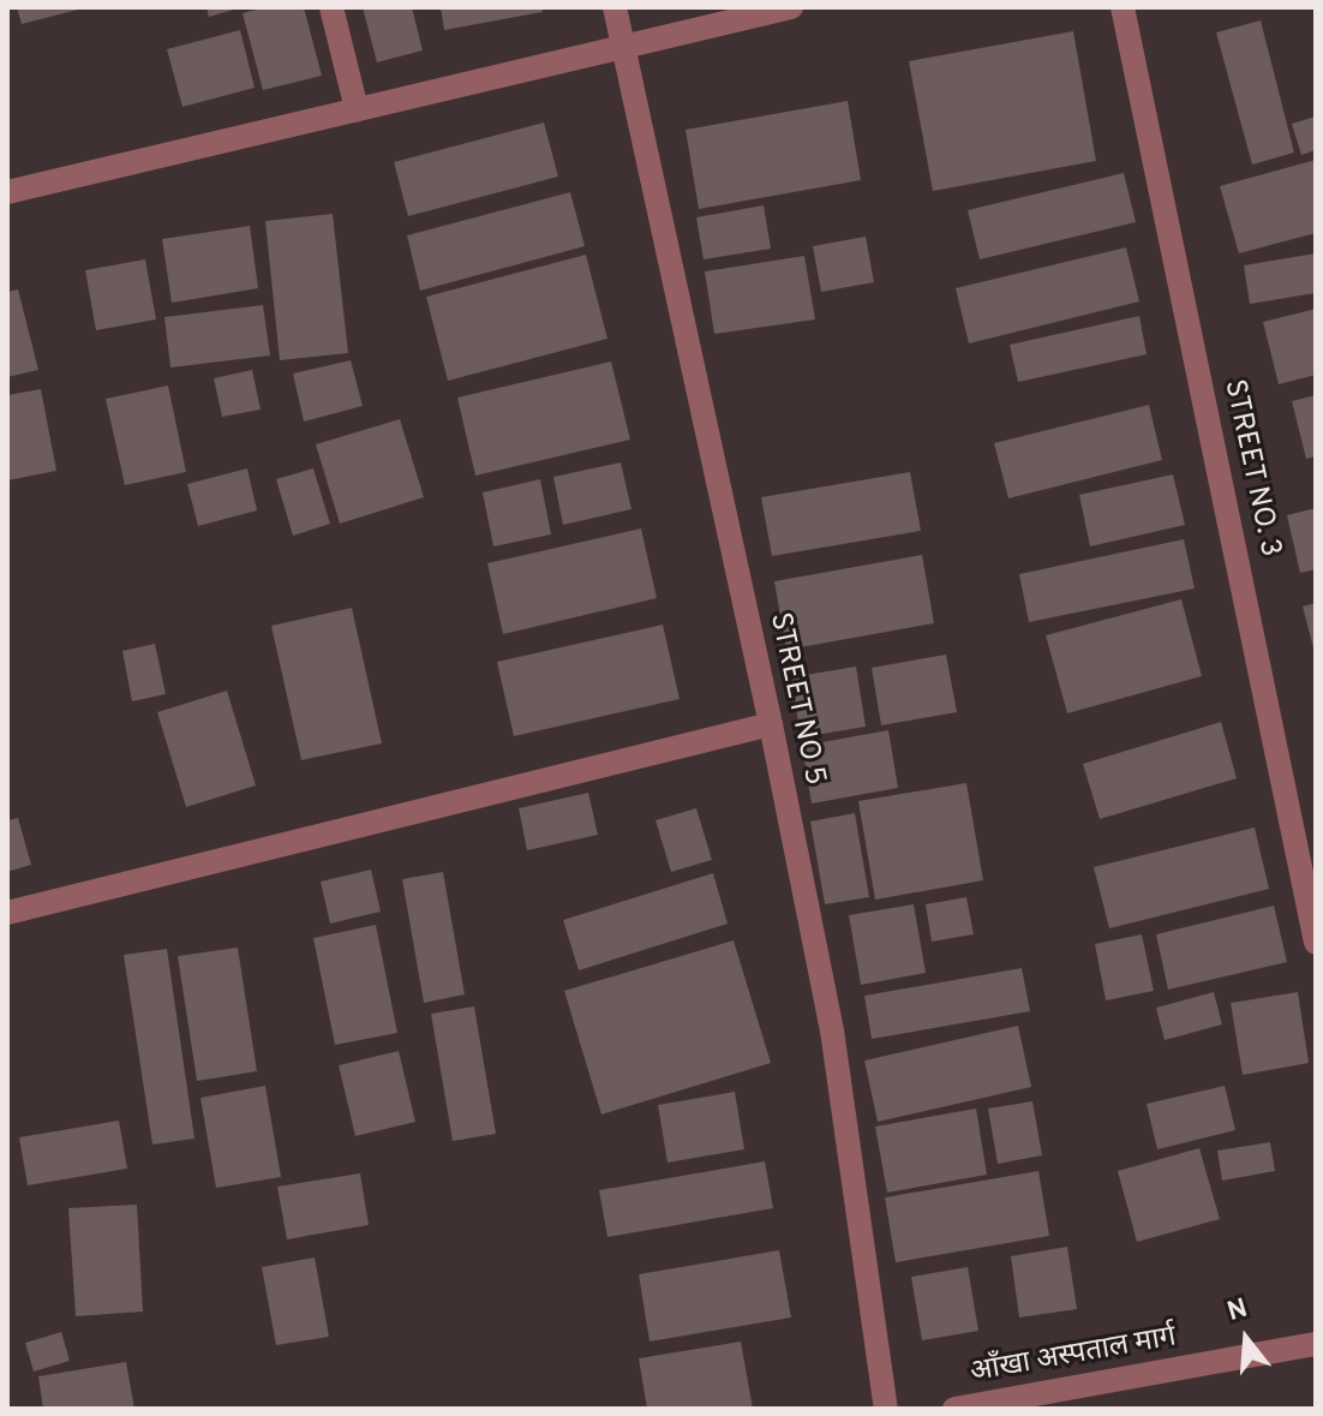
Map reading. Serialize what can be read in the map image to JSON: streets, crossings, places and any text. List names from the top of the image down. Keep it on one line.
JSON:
{"streets":{"street":["STREET NO. 3","STREET NO 5","आँखा अस्पताल मार्ग"]},"north":"top"}
